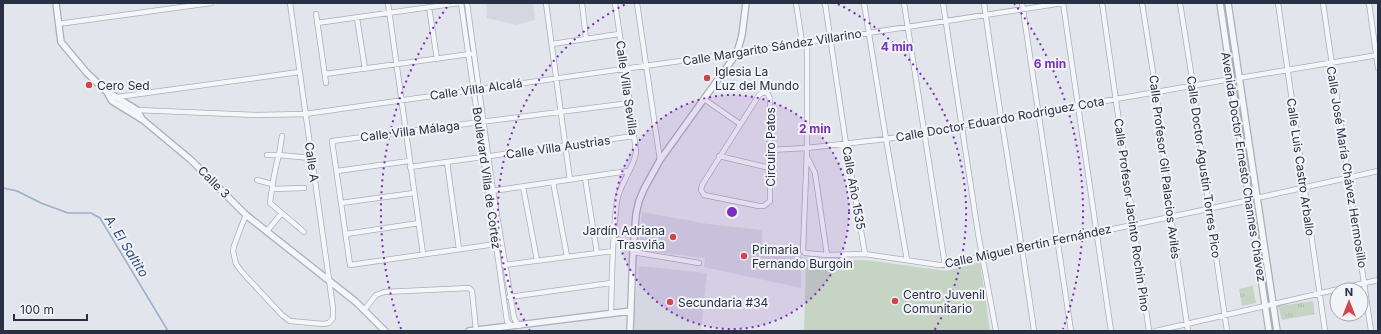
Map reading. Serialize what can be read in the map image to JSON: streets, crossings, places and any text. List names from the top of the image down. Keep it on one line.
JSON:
{"streets":{"street":["Calle Margarito Sández Villarino","Calle Villa Sevilla","Calle Villa Alcalá","Calle Doctor Eduardo Rodríguez Cota","Calle Villa Málaga","Calle Villa Austrias","Circuiro Patos","Calle A","Calle Profesor Gil Palacios Avilés","Calle Doctor Agustín Torres Pico","Avenida Doctor Ernesto Channes Chávez","Calle Luis Castro Arballo","Calle José María Chávez Hermosillo","Boulevard Villa de Cortez","Calle 3","Calle Año 1535","Calle Profesor Jacinto Rochin Pino","Calle Miguel Bertín Fernández"]},"crossings":[["Calle Margarito Sández Villarino","Calle Villa Alcalá"],["Calle Margarito Sández Villarino","Calle Año 1535"],["Calle Villa Sevilla","Calle Villa Alcalá"],["Calle Villa Sevilla","Calle Villa Málaga"],["Calle Villa Sevilla","Calle Villa Austrias"],["Calle Villa Alcalá","Calle A"],["Calle Villa Alcalá","Boulevard Villa de Cortez"],["Calle Doctor Eduardo Rodríguez Cota","Circuiro Patos"],["Calle Doctor Eduardo Rodríguez Cota","Calle Profesor Gil Palacios Avilés"],["Calle Doctor Eduardo Rodríguez Cota","Calle Doctor Agustín Torres Pico"],["Calle Doctor Eduardo Rodríguez Cota","Avenida Doctor Ernesto Channes Chávez"],["Calle Doctor Eduardo Rodríguez Cota","Calle Año 1535"],["Calle Doctor Eduardo Rodríguez Cota","Calle Profesor Jacinto Rochin Pino"],["Calle Villa Málaga","Boulevard Villa de Cortez"],["Calle Villa Austrias","Boulevard Villa de Cortez"],["Calle A","Calle 3"],["Calle Profesor Gil Palacios Avilés","Calle Miguel Bertín Fernández"],["Calle Doctor Agustín Torres Pico","Calle Miguel Bertín Fernández"],["Avenida Doctor Ernesto Channes Chávez","Calle Miguel Bertín Fernández"],["Calle Año 1535","Calle Miguel Bertín Fernández"],["Calle Profesor Jacinto Rochin Pino","Calle Miguel Bertín Fernández"]],"water":["A. El Saltito"],"places":["Iglesia La Luz del Mundo","Cero Sed","Jardín Adriana Trasviña","Primaria Fernando Burgoin","Centro Juvenil Comunitario","Secundaria #34"],"scale_bar":"100 m","north":"top","rings":["4 min","6 min","2 min"]}
